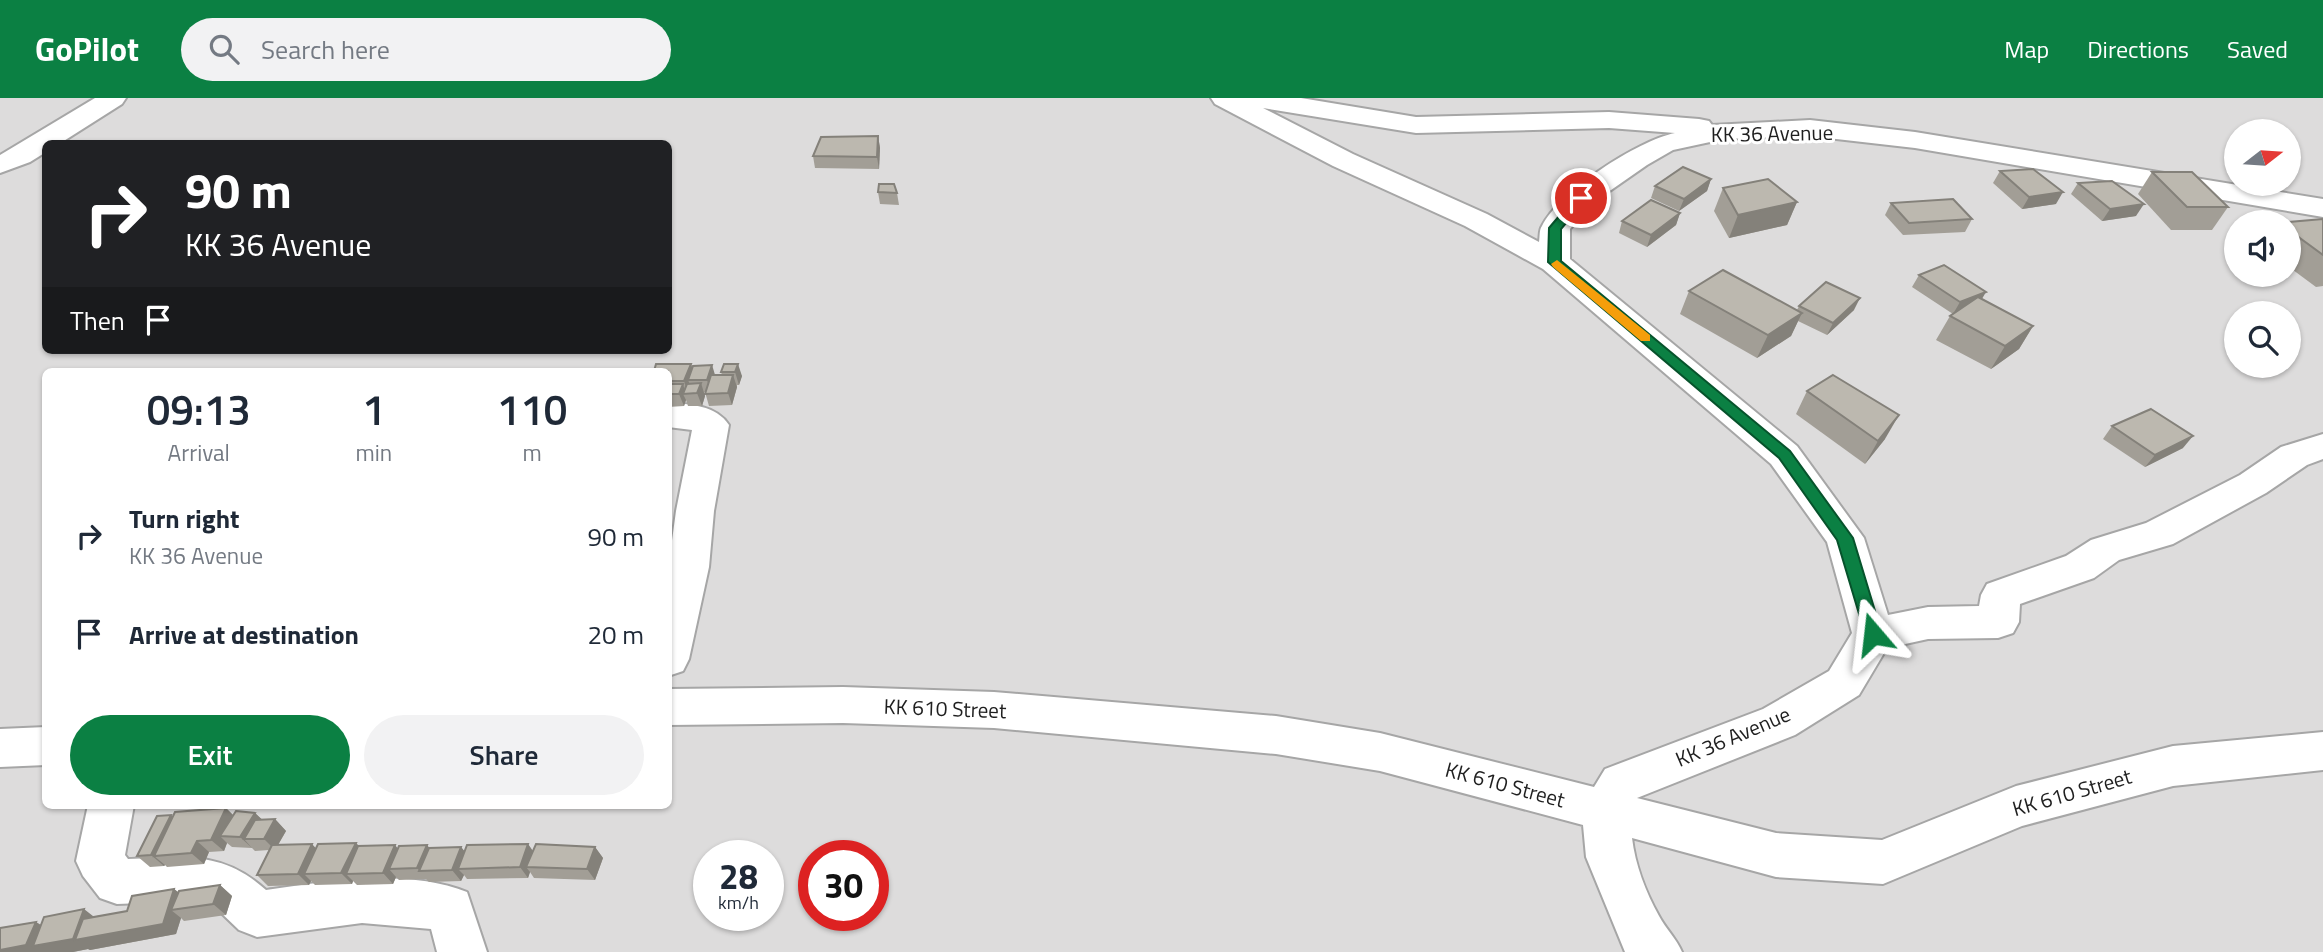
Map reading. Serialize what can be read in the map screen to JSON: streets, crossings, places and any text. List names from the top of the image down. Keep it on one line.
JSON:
{"streets":{"street":["KK 36 Avenue","KK 610 Street"]},"crossings":[["KK 36 Avenue","KK 610 Street"]],"north":"right","page":{"header":"GoPilot","search":"Search here","nav":["Map","Directions","Saved"],"turn":["90 m","KK 36 Avenue"],"then":"Then","eta":["09:13","Arrival","1","min","110","m"],"list":[{"name":"Turn right","note":"KK 36 Avenue","value":"90 m"},{"name":"Arrive at destination","value":"20 m"}],"buttons":["Exit","Share"],"speed":"28 km/h","limit":"30"}}
